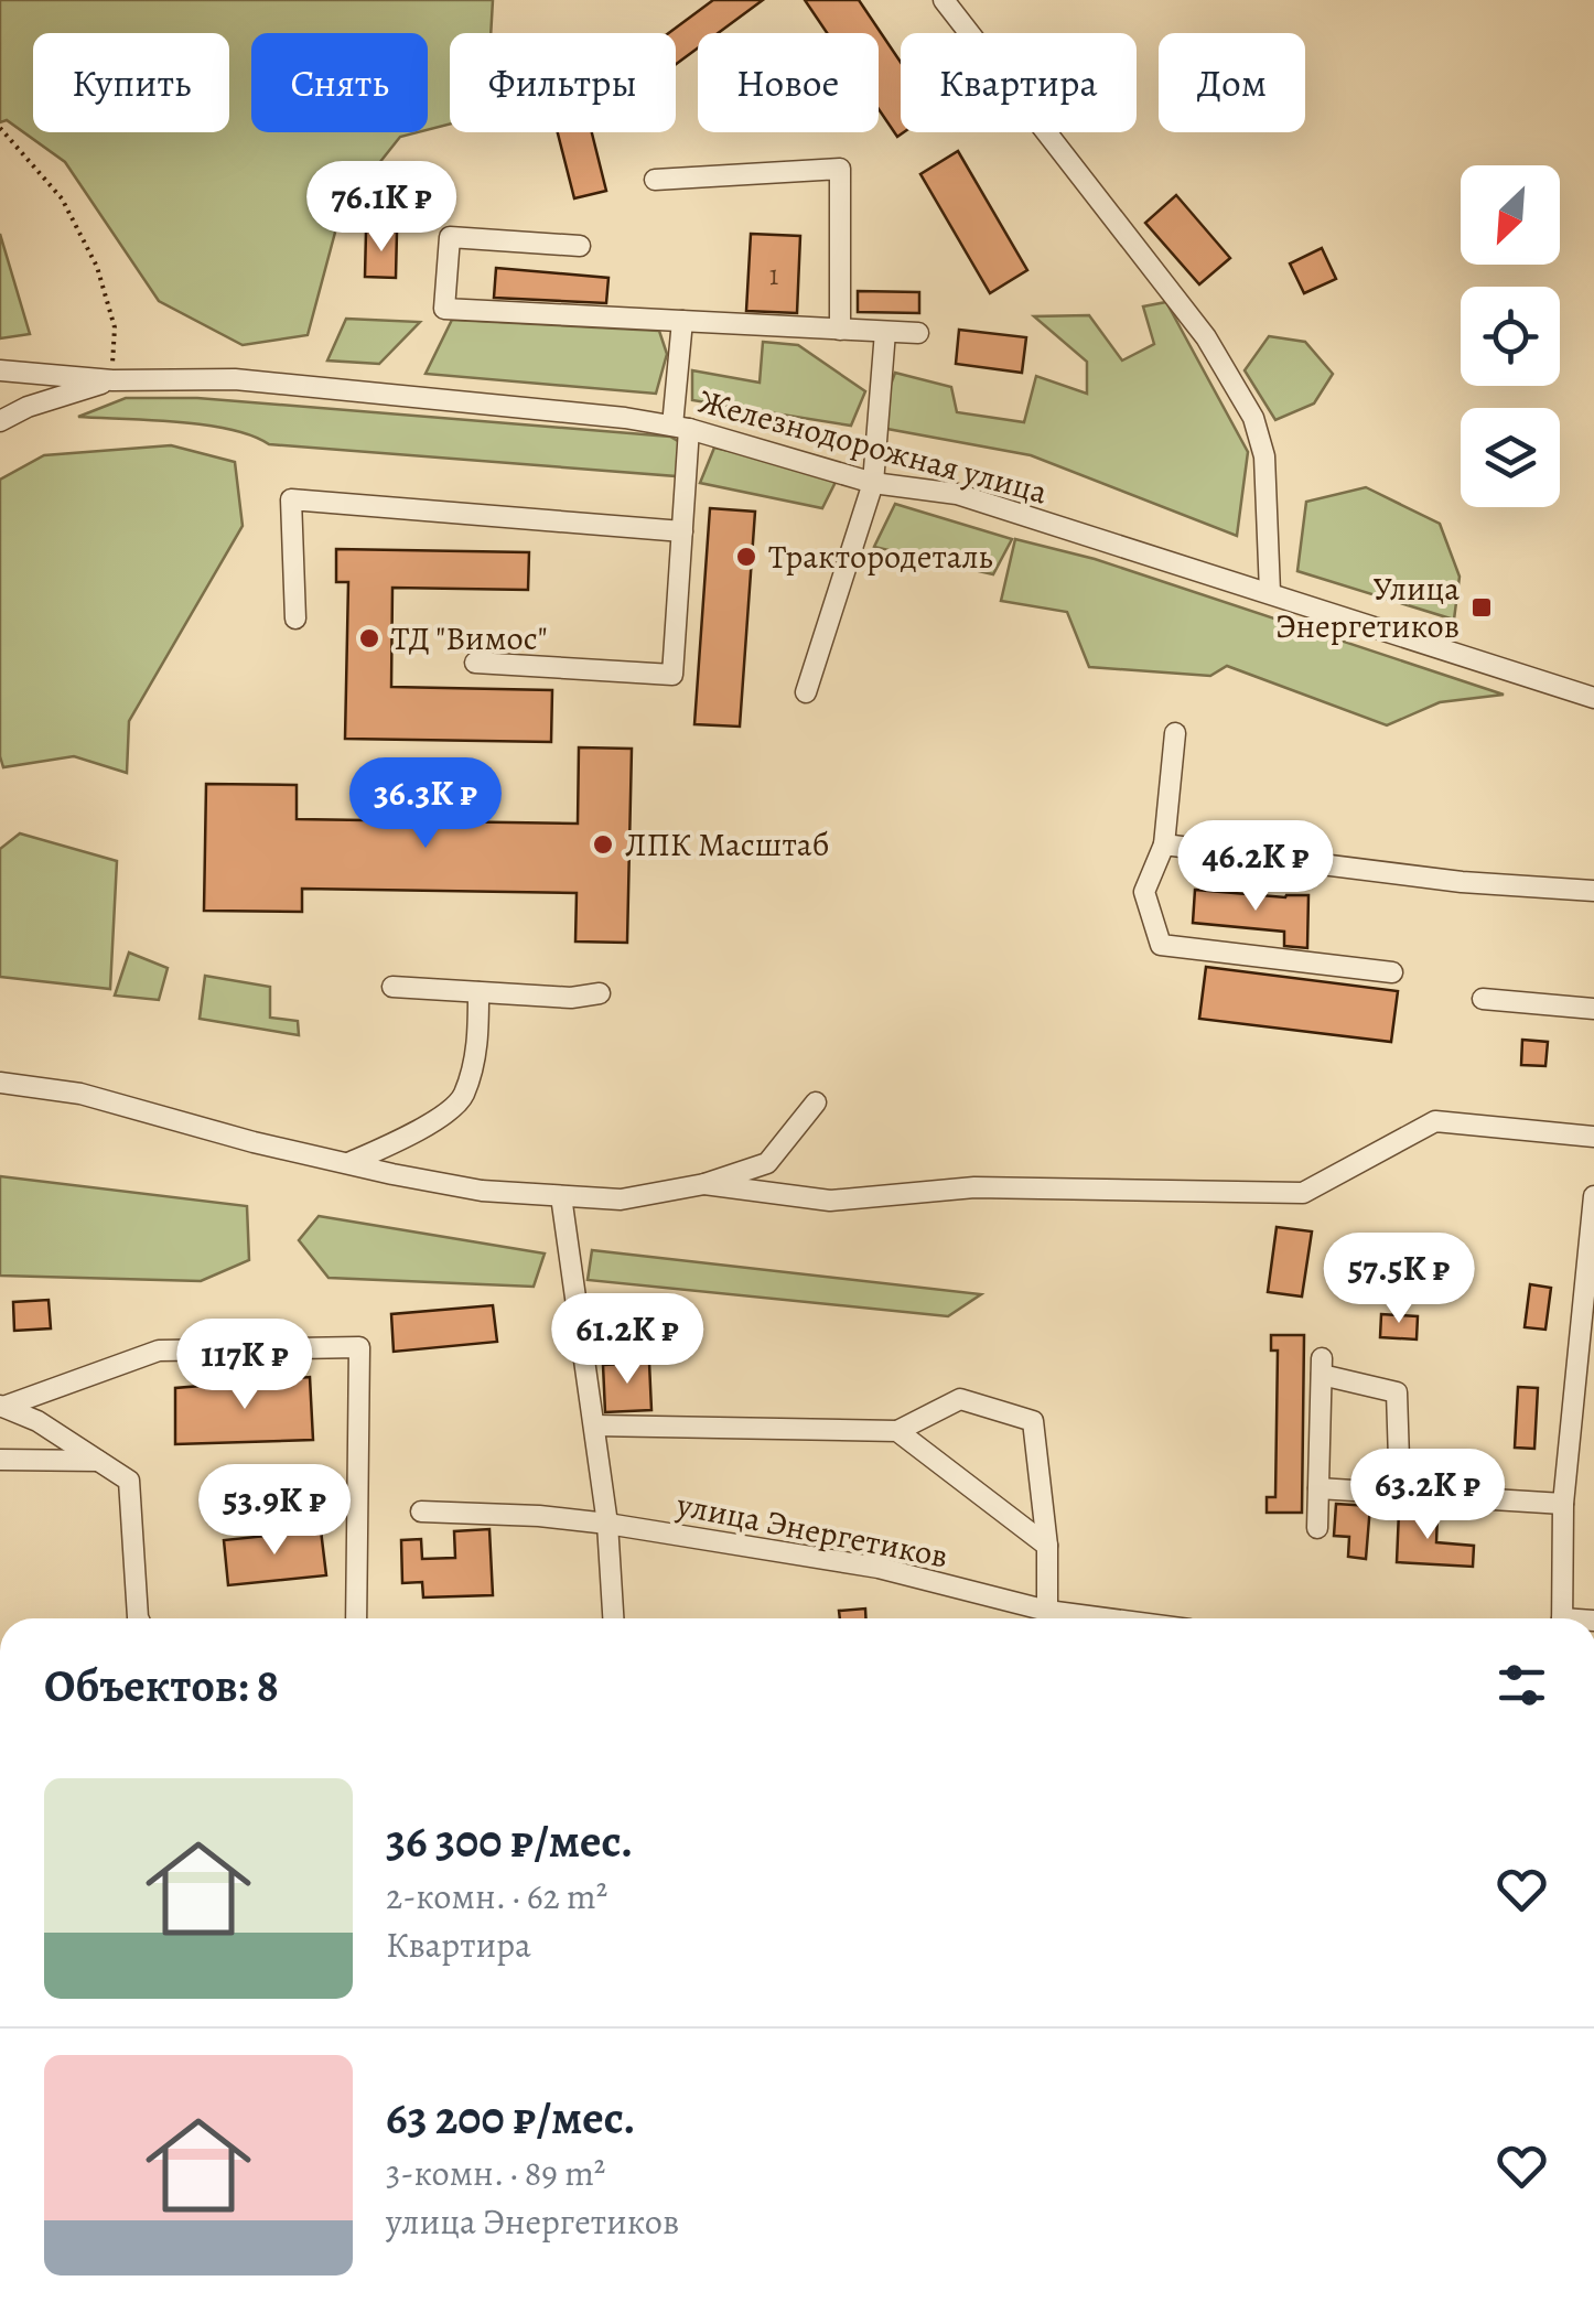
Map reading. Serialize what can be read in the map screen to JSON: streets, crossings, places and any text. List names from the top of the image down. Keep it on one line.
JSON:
{"streets":{"street":["Железнодорожная улица","улица Энергетиков"]},"places":{"other":["Трактородеталь","ТД \"Вимос\"","ЛПК Масштаб"],"transit":["Улица Энергетиков"]},"house_numbers":["1"],"north":"bottom left","page":{"chip":["Купить","Снять","Фильтры","Новое","Квартира","Дом"],"price":["76.1K ₽","36.3K ₽","46.2K ₽","57.5K ₽","61.2K ₽","117K ₽","63.2K ₽","53.9K ₽"],"heading":"Объектов: 8","list":[{"name":"36 300 ₽/мес.","note":"2-комн. · 62 m² · Квартира"},{"name":"63 200 ₽/мес.","note":"3-комн. · 89 m² · улица Энергетиков"}]}}
